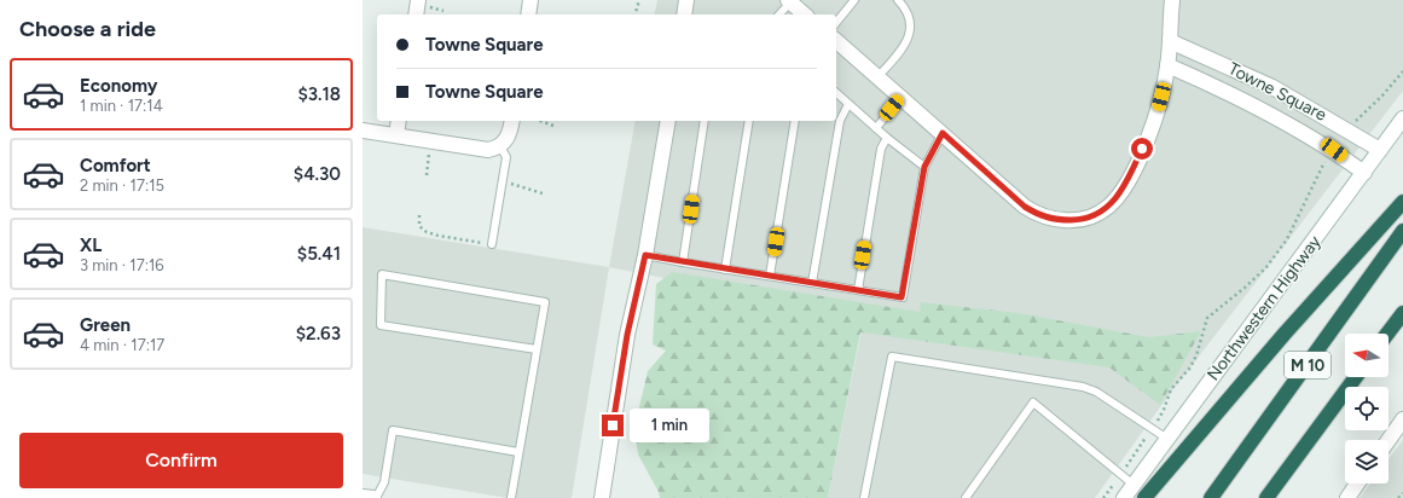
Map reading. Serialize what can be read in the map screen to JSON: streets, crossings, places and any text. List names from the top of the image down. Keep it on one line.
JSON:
{"streets":{"highway":["M 10"],"street":["Towne Square","Northwestern Highway"]},"crossings":[["Towne Square","Northwestern Highway"]],"north":"left","page":{"heading":"Choose a ride","banner":["Towne Square","Towne Square"],"list":[{"name":"Economy","note":"1 min · 17:14","value":"$3.18"},{"name":"Comfort","note":"2 min · 17:15","value":"$4.30"},{"name":"XL","note":"3 min · 17:16","value":"$5.41"},{"name":"Green","note":"4 min · 17:17","value":"$2.63"}],"bubble":"1 min","buttons":"Confirm"}}
